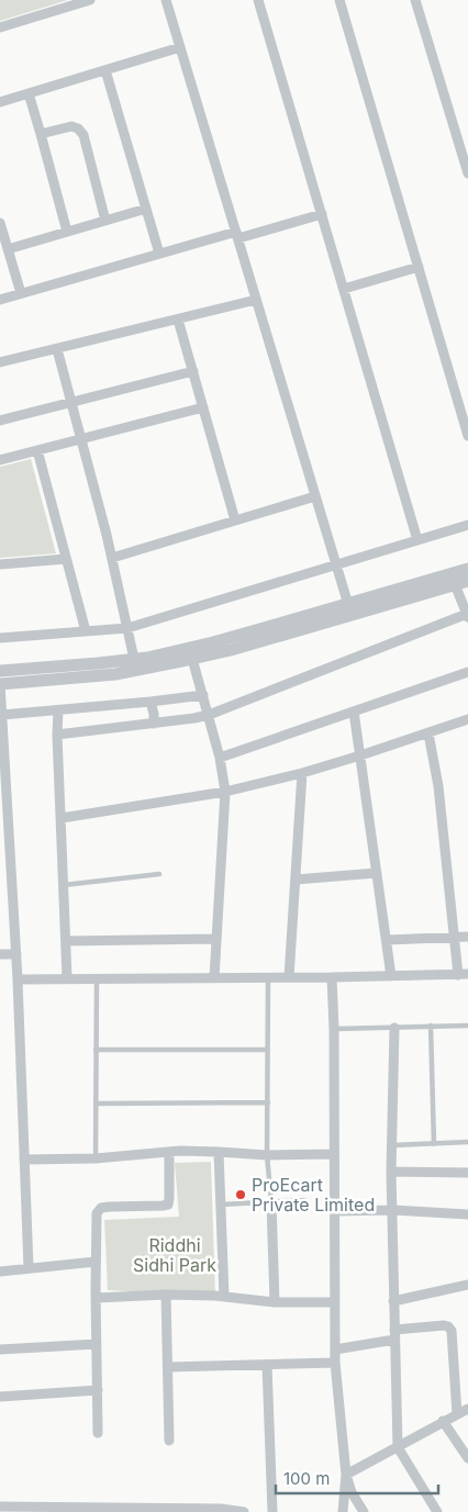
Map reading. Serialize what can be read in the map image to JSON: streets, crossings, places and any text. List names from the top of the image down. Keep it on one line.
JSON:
{"parks":["Riddhi Sidhi Park"],"places":["ProEcart Private Limited"],"scale_bar":"100 m"}
